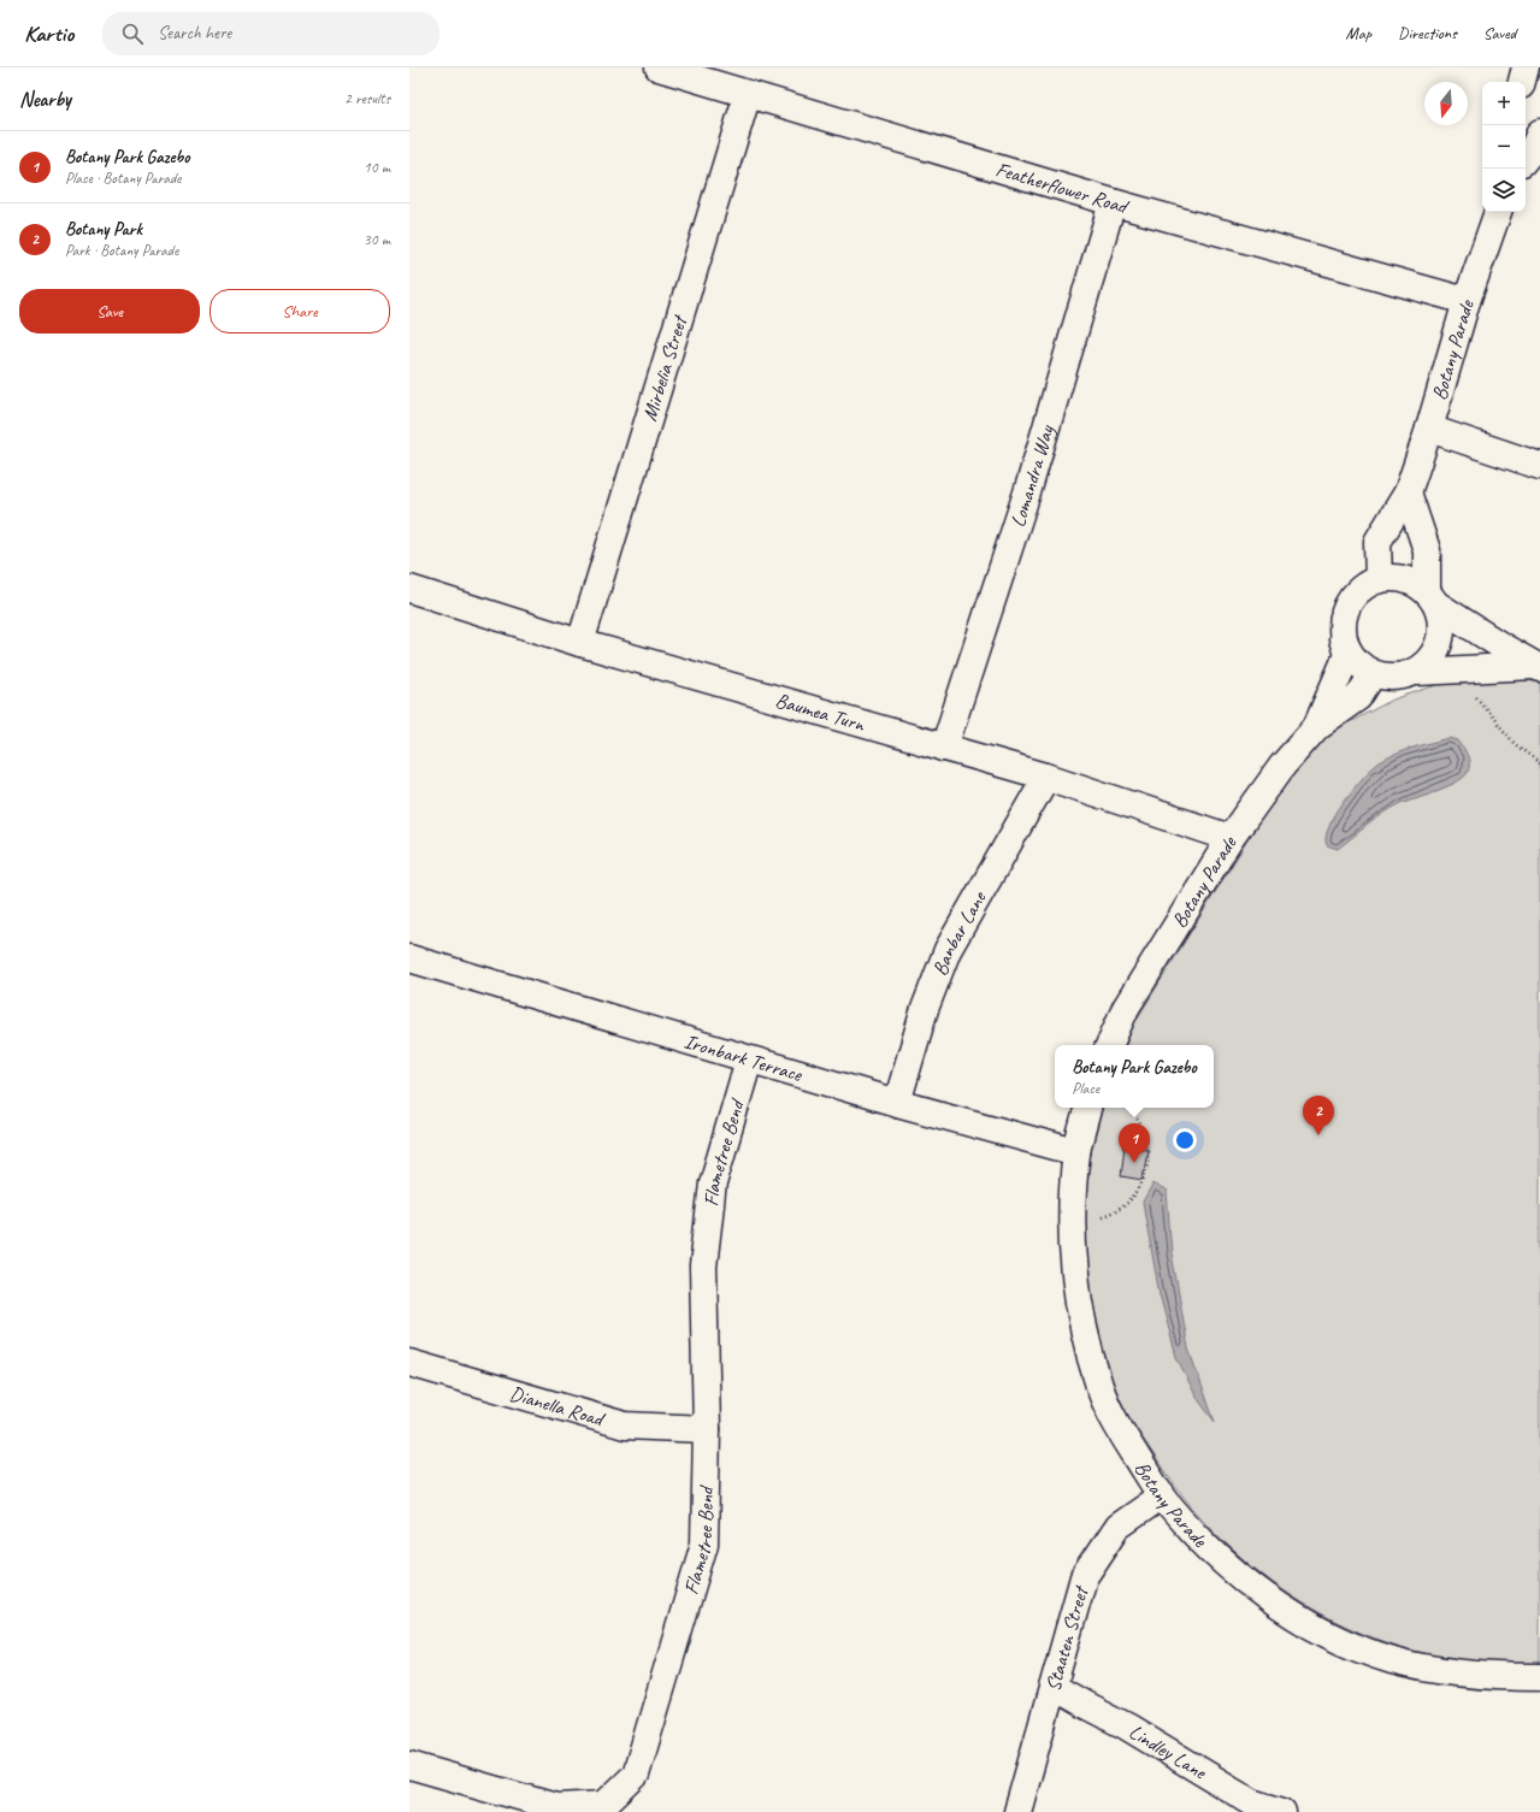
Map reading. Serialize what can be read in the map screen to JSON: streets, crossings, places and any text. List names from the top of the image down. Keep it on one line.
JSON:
{"streets":{"street":["Featherflower Road","Botany Parade","Mirbelia Street","Lomandra Way","Baumea Turn","Banbar Lane","Ironbark Terrace","Flametree Bend","Dianella Road","Staaten Street","Lindley Lane"]},"crossings":[["Featherflower Road","Botany Parade"],["Featherflower Road","Mirbelia Street"],["Featherflower Road","Lomandra Way"],["Botany Parade","Baumea Turn"],["Botany Parade","Ironbark Terrace"],["Botany Parade","Staaten Street"],["Mirbelia Street","Baumea Turn"],["Lomandra Way","Baumea Turn"],["Baumea Turn","Banbar Lane"],["Banbar Lane","Ironbark Terrace"],["Ironbark Terrace","Flametree Bend"],["Flametree Bend","Dianella Road"],["Staaten Street","Lindley Lane"]],"north":"bottom","page":{"header":"Kartio","search":"Search here","nav":["Map","Directions","Saved"],"heading":["Nearby","2 results"],"map_buttons":["+","−"],"list":[{"mark":"1","name":"Botany Park Gazebo","note":"Place · Botany Parade","value":"10 m"},{"mark":"2","name":"Botany Park","note":"Park · Botany Parade","value":"30 m"}],"buttons":["Save","Share"],"popup":["Botany Park Gazebo","Place"],"pins":["2","1"]}}
